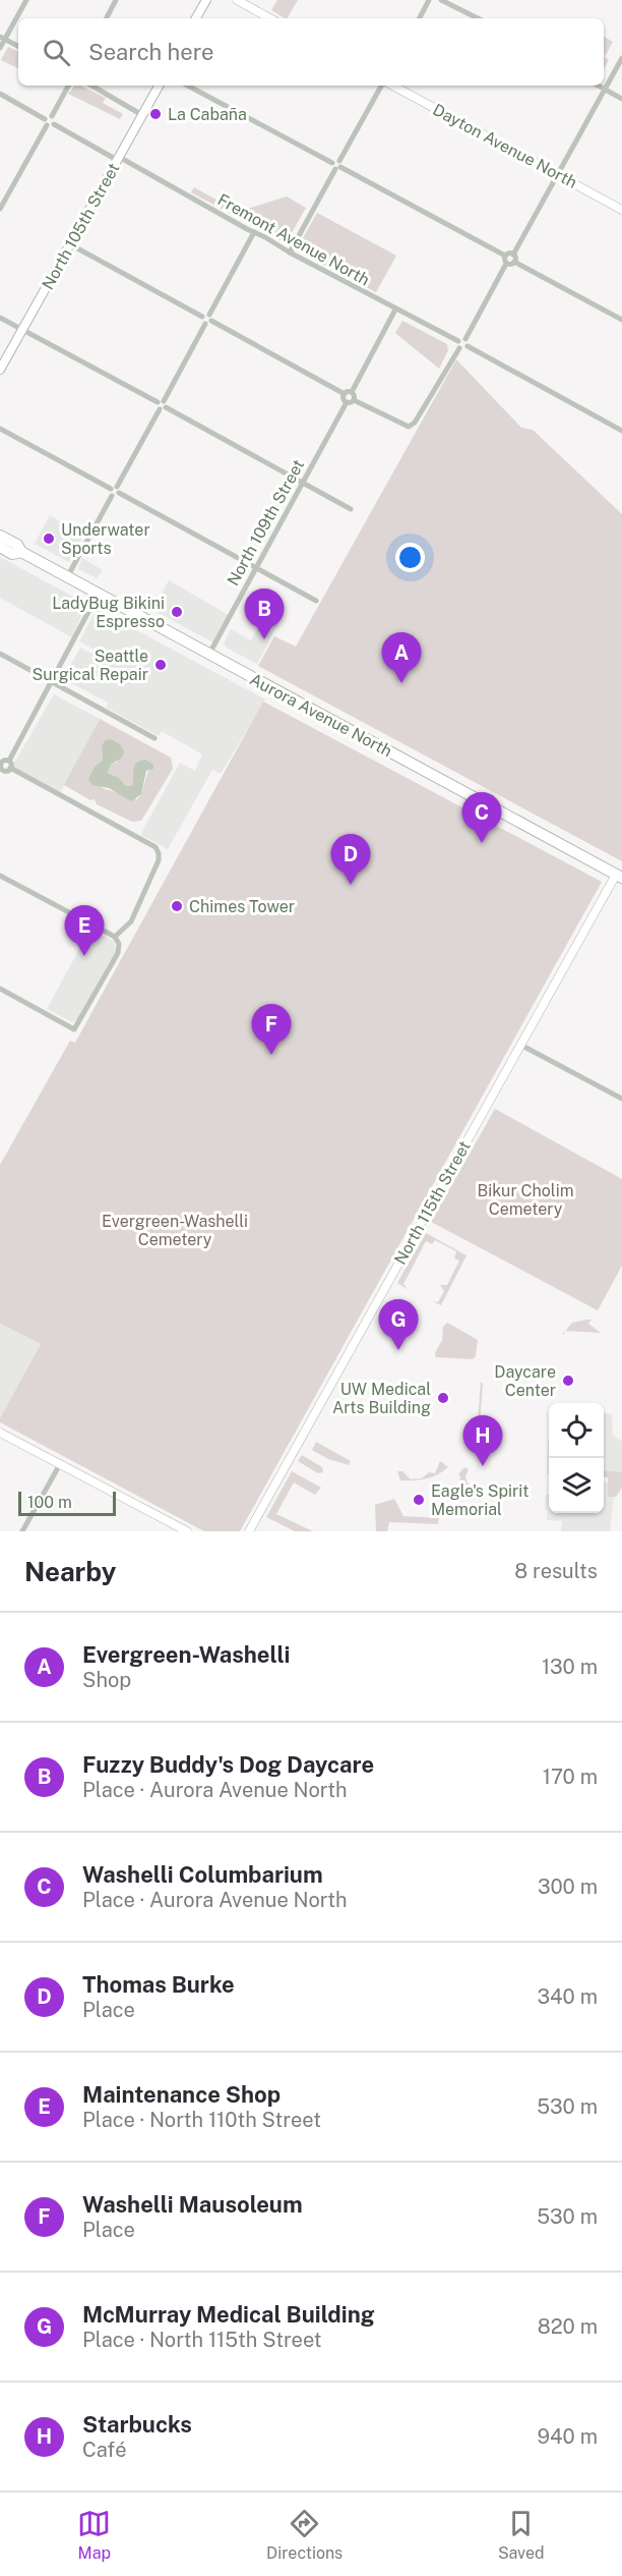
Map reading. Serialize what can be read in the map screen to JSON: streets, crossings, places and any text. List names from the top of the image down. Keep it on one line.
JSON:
{"streets":{"highway":["Aurora Avenue North"],"main road":["North 105th Street"],"street":["Dayton Avenue North","Fremont Avenue North","North 109th Street","North 115th Street"]},"crossings":[["North 105th Street","Fremont Avenue North"],["North 109th Street","Aurora Avenue North"],["Aurora Avenue North","North 115th Street"]],"parks":["Bikur Cholim Cemetery","Evergreen-Washelli Cemetery"],"places":["La Cabaña","Underwater Sports","LadyBug Bikini Espresso","Seattle Surgical Repair","Chimes Tower","Daycare Center","UW Medical Arts Building","Eagle's Spirit Memorial"],"scale_bar":"100 m","page":{"search":"Search here","pins":["B","A","C","D","E","F","G","H"],"scale":"100 m","heading":["Nearby","8 results"],"list":[{"mark":"A","name":"Evergreen-Washelli","note":"Shop","value":"130 m"},{"mark":"B","name":"Fuzzy Buddy's Dog Daycare","note":"Place · Aurora Avenue North","value":"170 m"},{"mark":"C","name":"Washelli Columbarium","note":"Place · Aurora Avenue North","value":"300 m"},{"mark":"D","name":"Thomas Burke","note":"Place","value":"340 m"},{"mark":"E","name":"Maintenance Shop","note":"Place · North 110th Street","value":"530 m"},{"mark":"F","name":"Washelli Mausoleum","note":"Place","value":"530 m"},{"mark":"G","name":"McMurray Medical Building","note":"Place · North 115th Street","value":"820 m"},{"mark":"H","name":"Starbucks","note":"Café","value":"940 m"}],"nav":["Map","Directions","Saved"]}}
